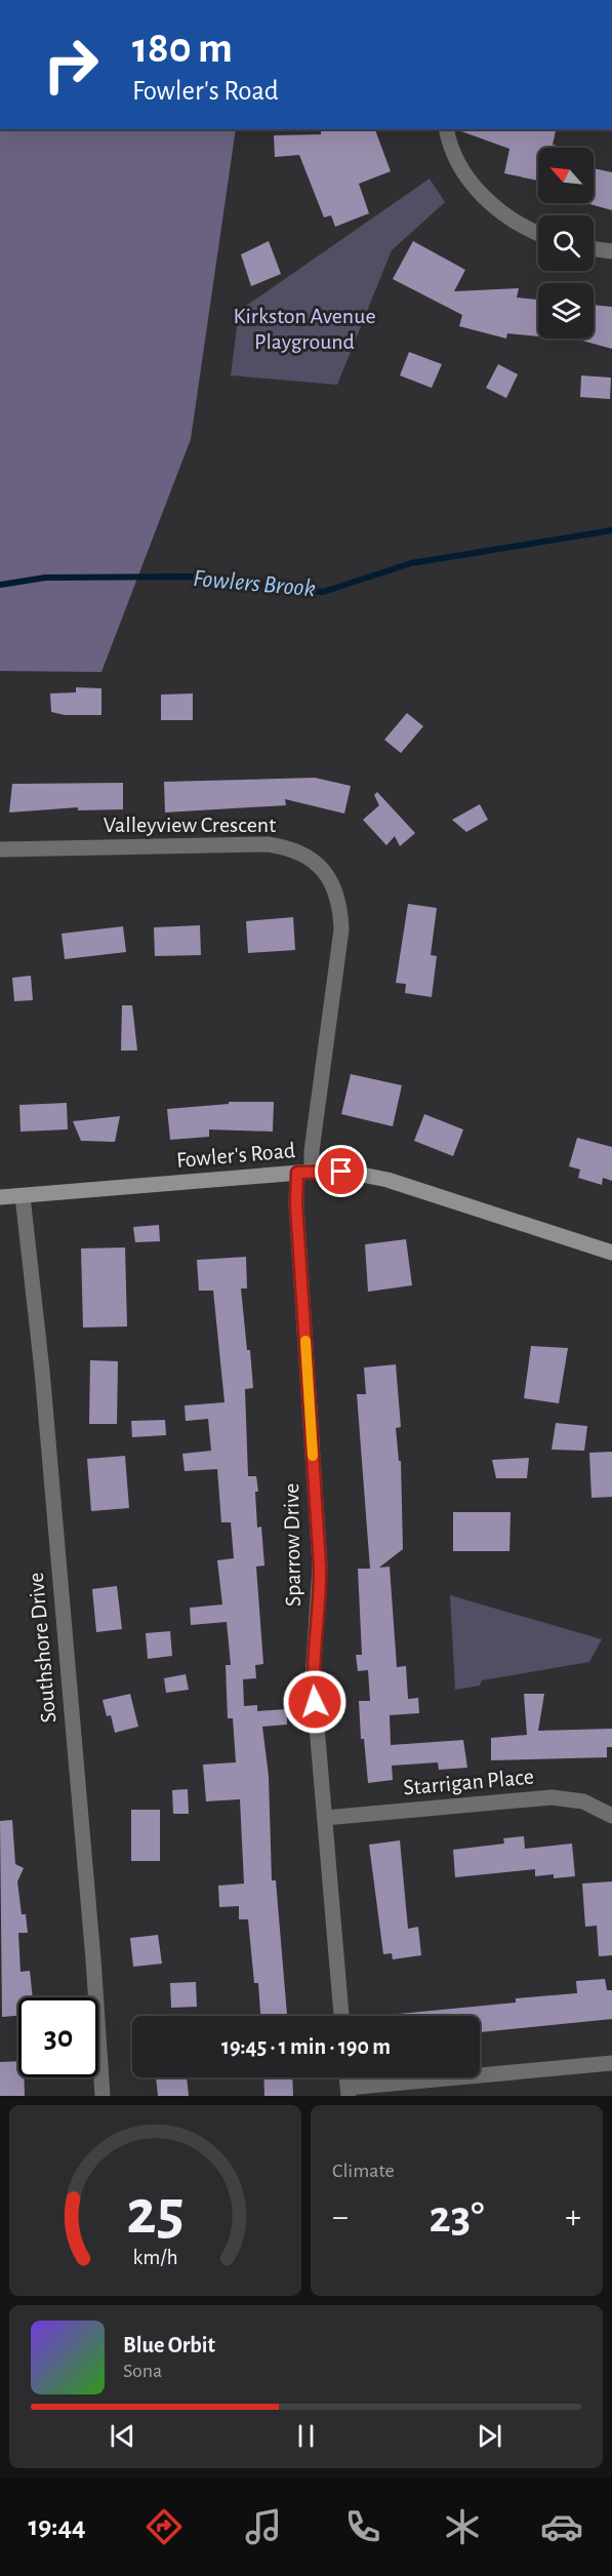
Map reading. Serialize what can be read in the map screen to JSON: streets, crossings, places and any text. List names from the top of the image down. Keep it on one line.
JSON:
{"streets":{"street":["Valleyview Crescent","Fowler's Road","Sparrow Drive","Southshore Drive","Starrigan Place"]},"crossings":[["Valleyview Crescent","Fowler's Road"],["Valleyview Crescent","Sparrow Drive"],["Fowler's Road","Sparrow Drive"],["Fowler's Road","Southshore Drive"],["Sparrow Drive","Starrigan Place"]],"water":["Fowlers Brook"],"parks":["Kirkston Avenue Playground"],"north":"top left","page":{"turn":["180 m","Fowler's Road"],"limit":"30","trip":"19:45 · 1 min · 190 m","tile":"Climate","heat":["−","23°","+"],"song":["Blue Orbit","Sona"],"tabs":"19:44","gauge":["25","km/h"]}}
